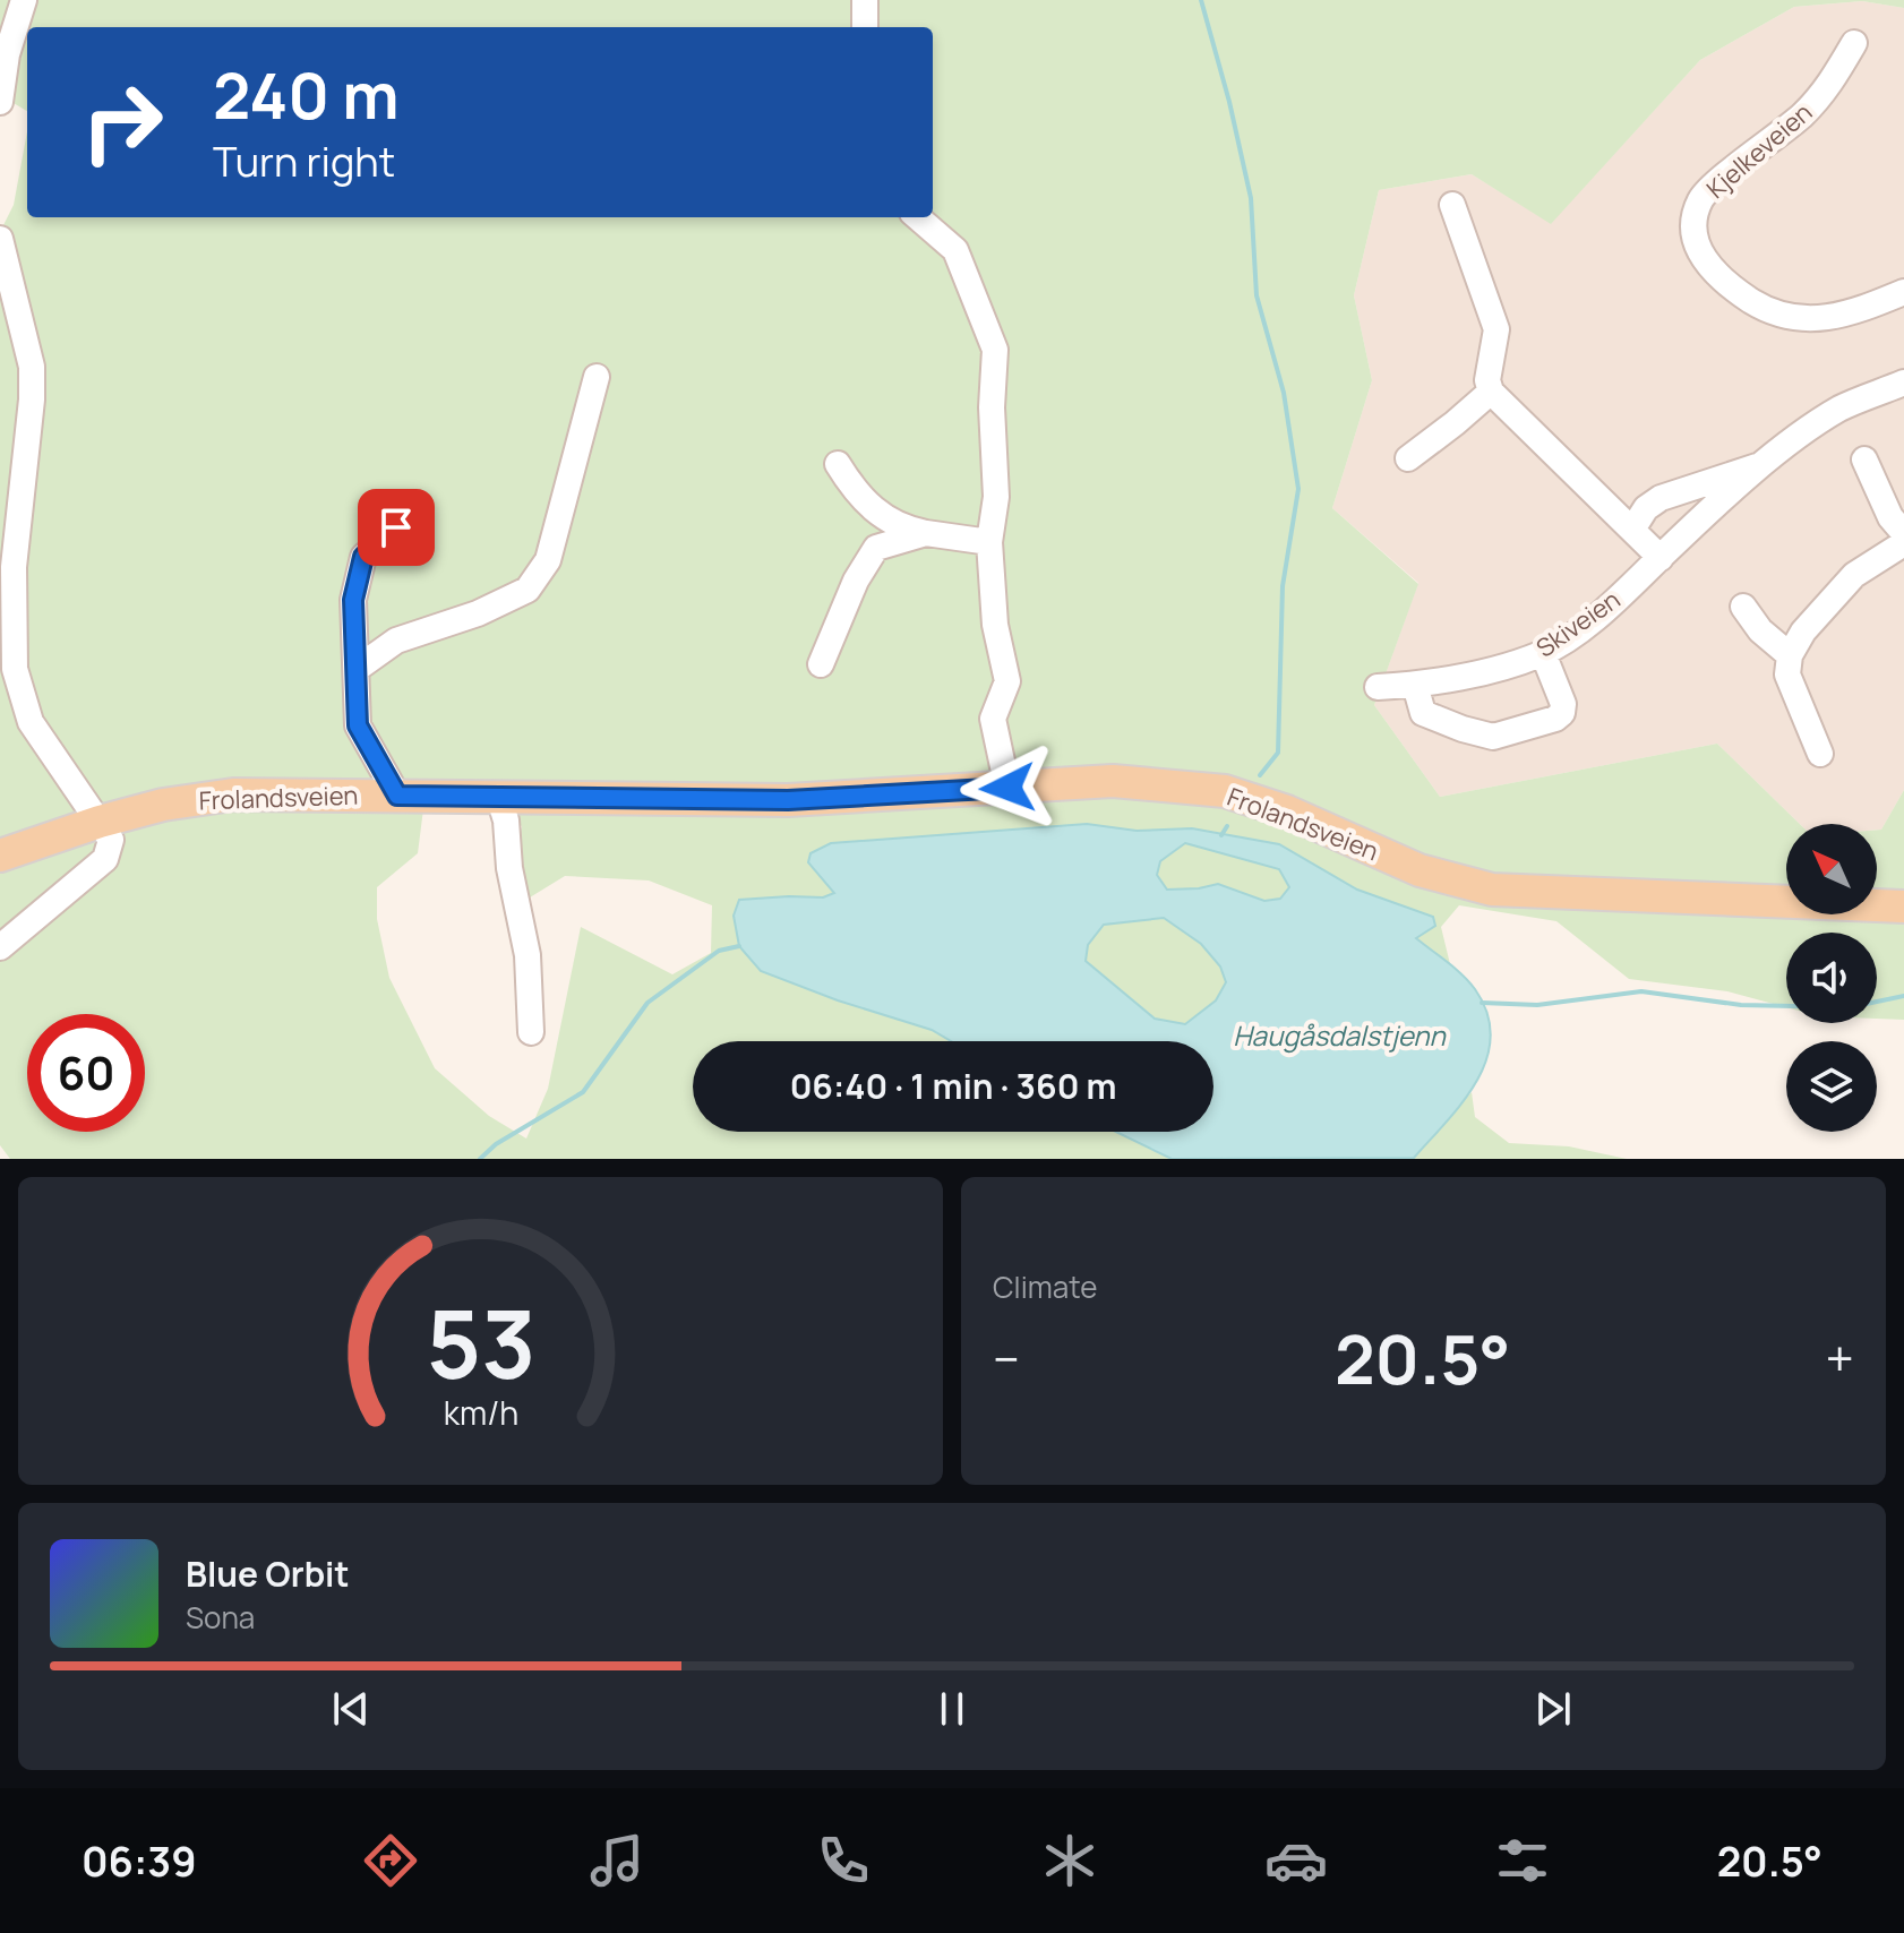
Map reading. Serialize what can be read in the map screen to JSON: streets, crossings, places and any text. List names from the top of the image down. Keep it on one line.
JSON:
{"streets":{"main road":["Frolandsveien"],"street":["Kjelkeveien","Skiveien"]},"water":["Haugåsdalstjenn"],"north":"top left","page":{"turn":["240 m","Turn right"],"limit":"60","trip":"06:40 · 1 min · 360 m","tile":"Climate","heat":["−","20.5°","+"],"song":["Blue Orbit","Sona"],"tabs":["06:39","20.5°"],"gauge":["53","km/h"]}}
